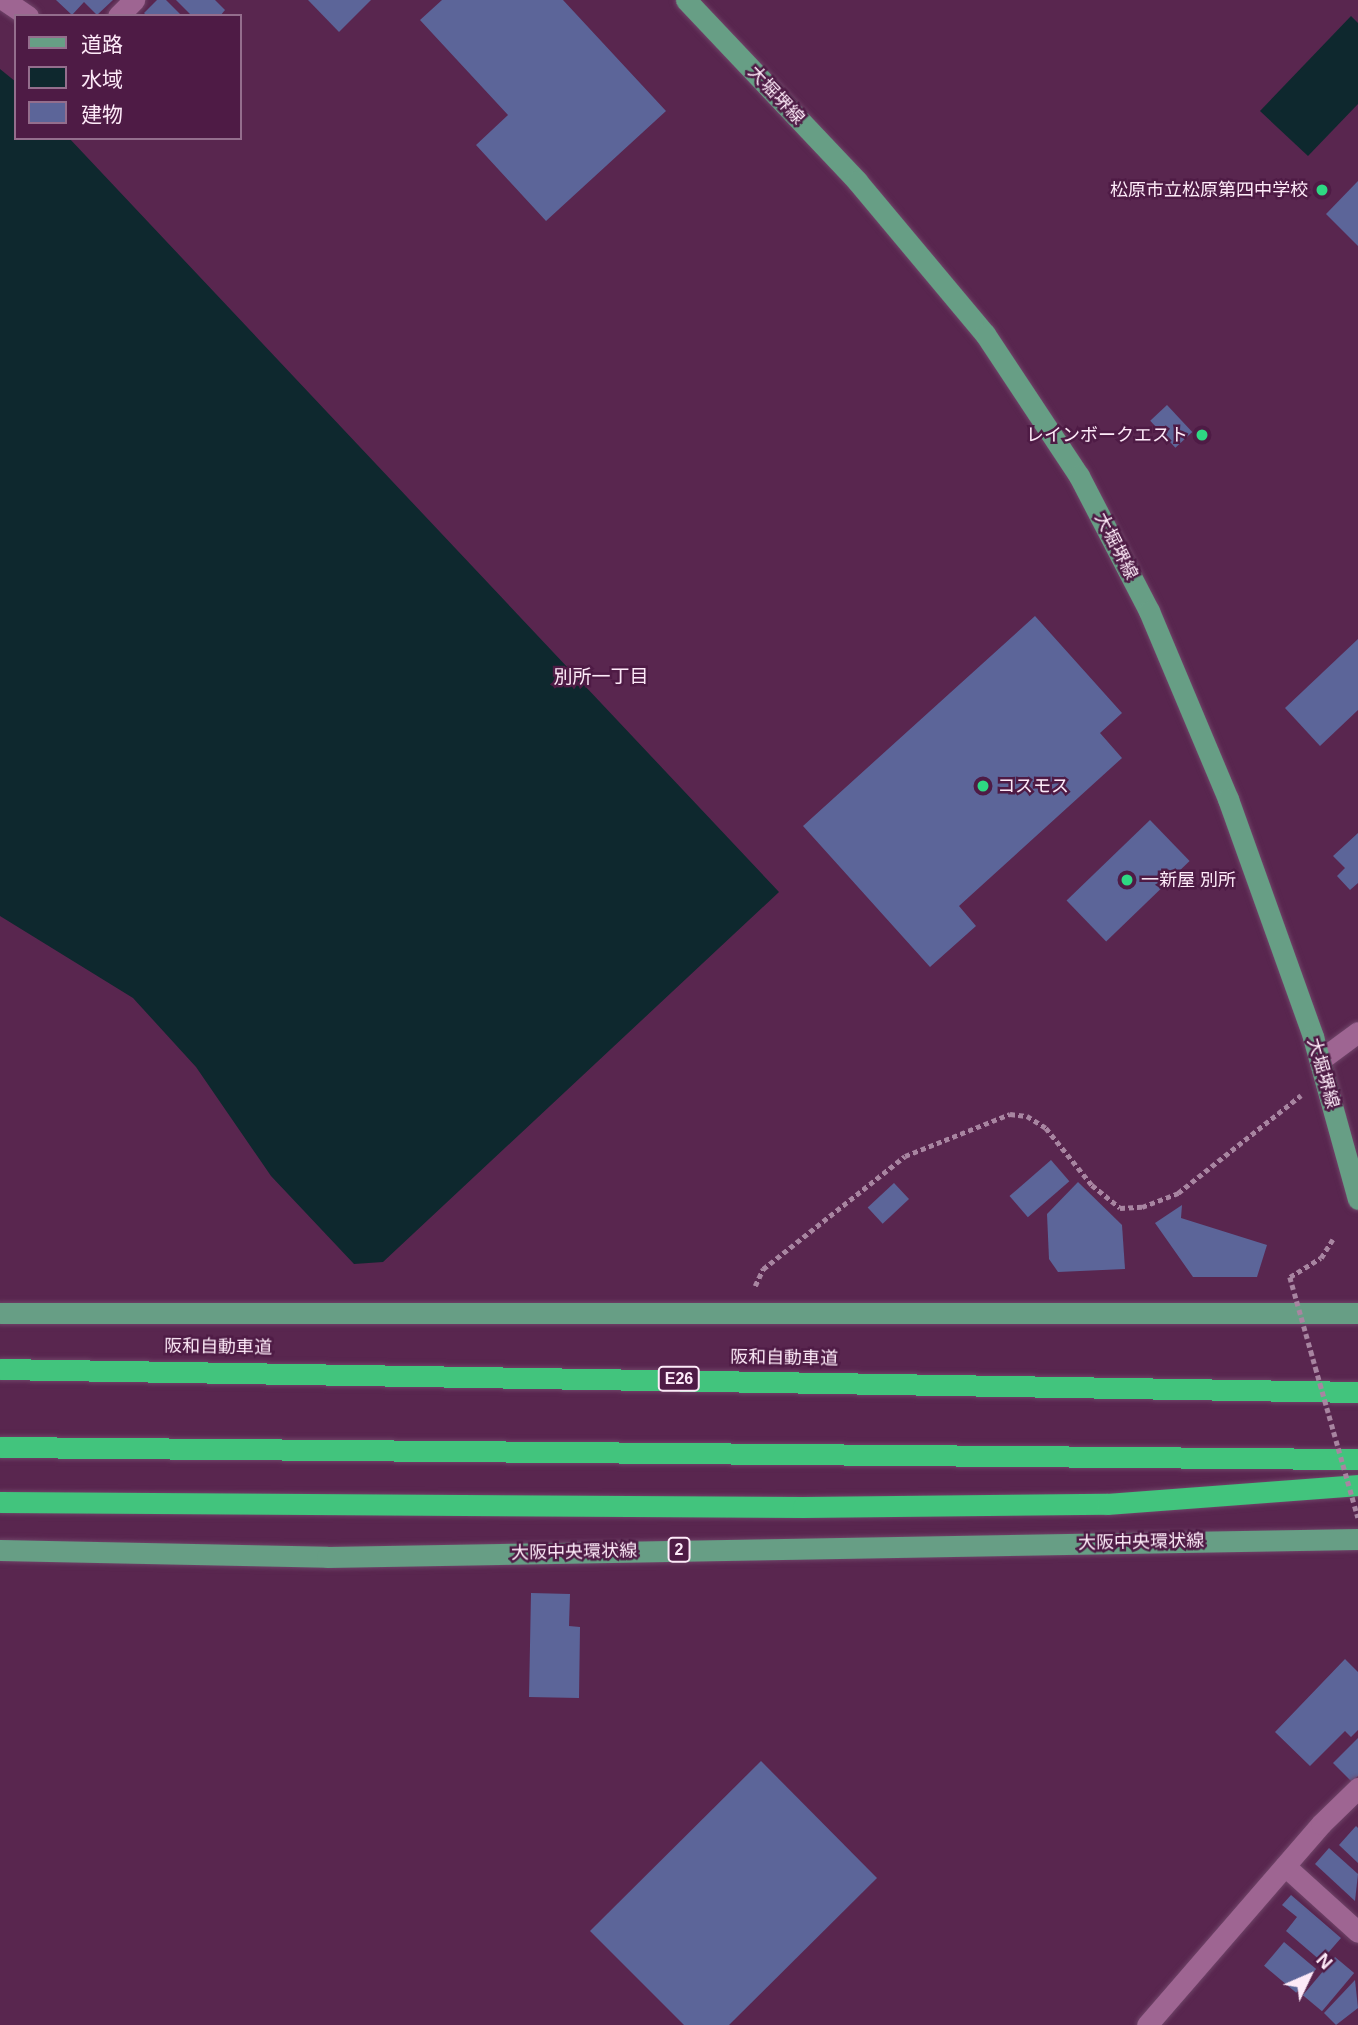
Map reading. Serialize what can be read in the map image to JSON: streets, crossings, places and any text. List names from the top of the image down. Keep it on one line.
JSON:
{"streets":{"highway":["阪和自動車道","E26"],"main road":["大堀堺線","大阪中央環状線","2"]},"districts":["別所一丁目"],"places":["松原市立松原第四中学校","レインボークエスト","コスモス","一新屋 別所"],"legend":["道路","水域","建物"],"north":"top right"}
